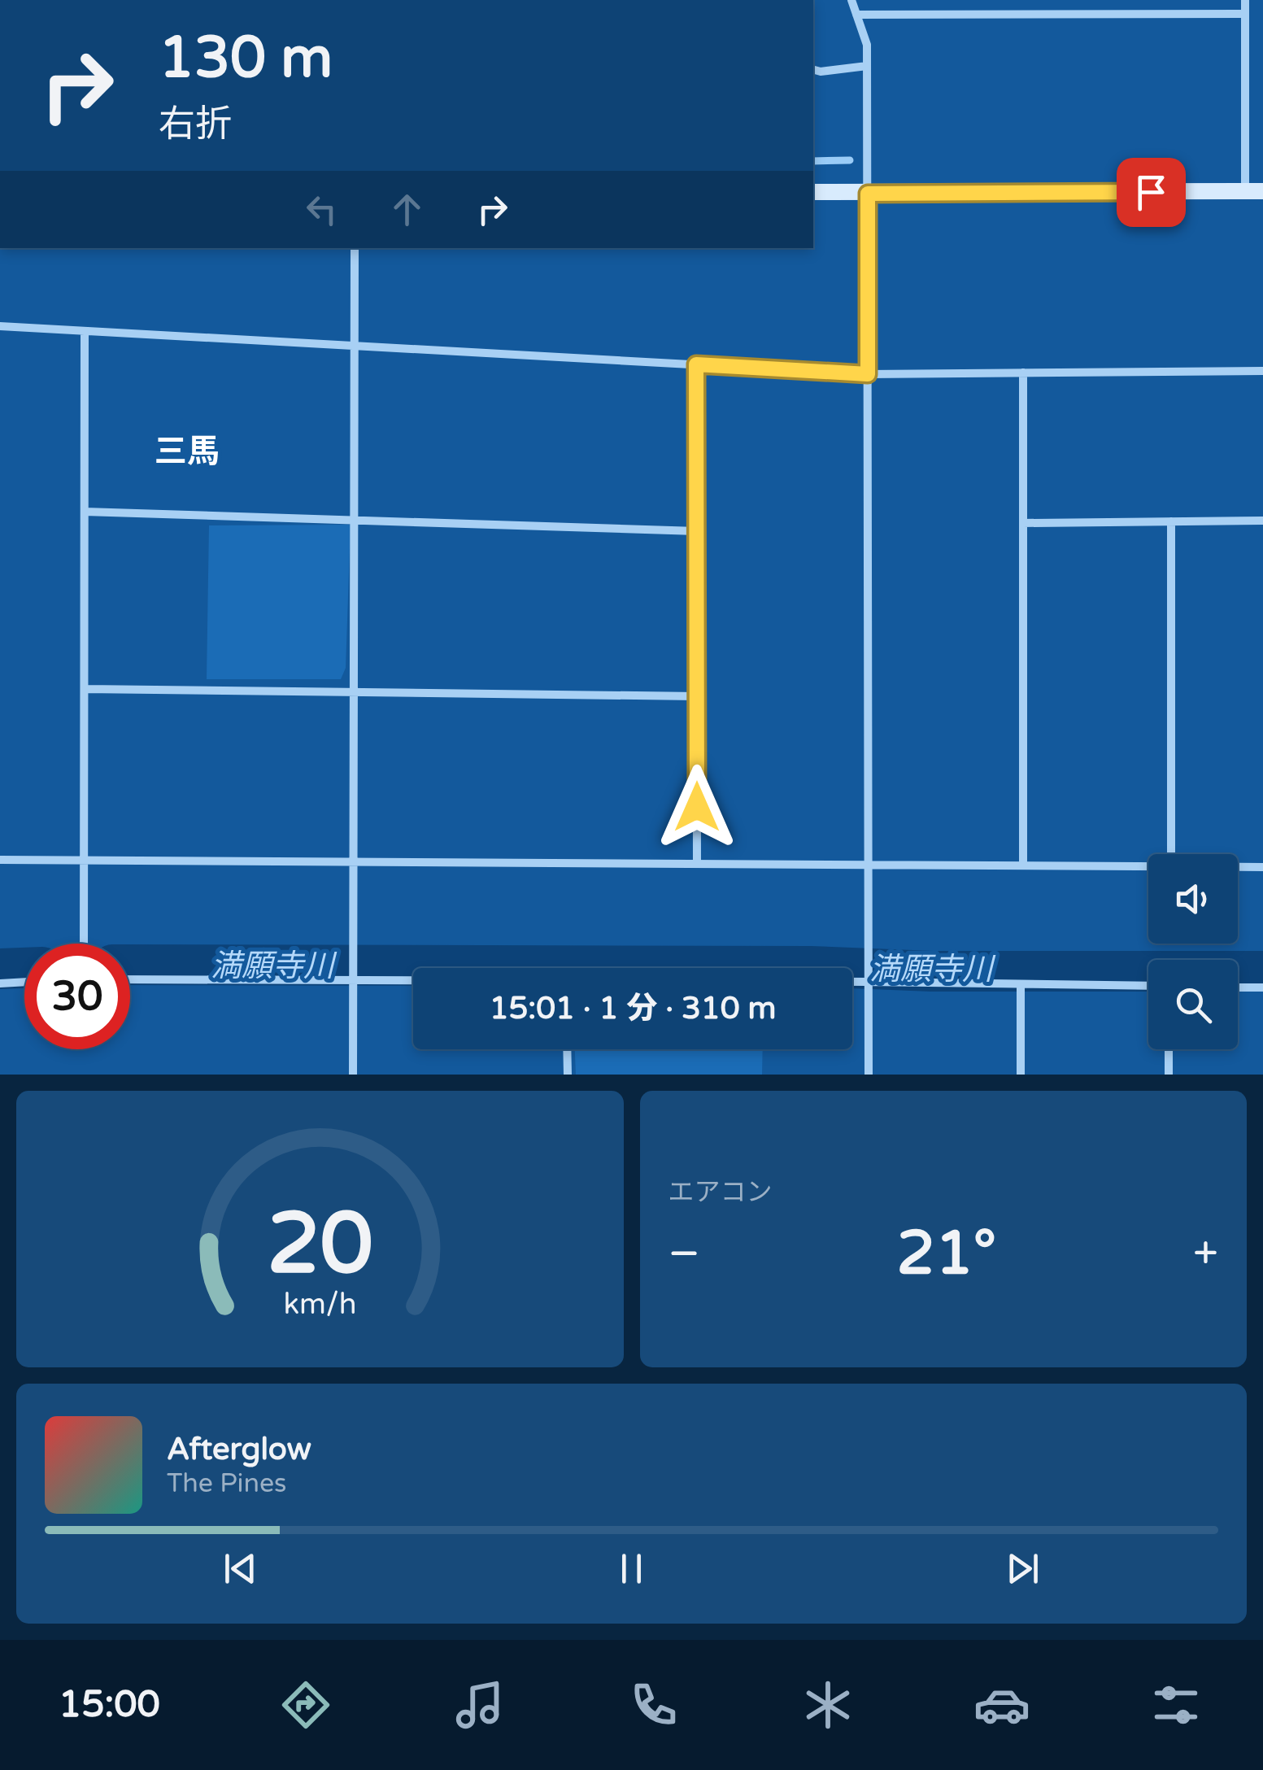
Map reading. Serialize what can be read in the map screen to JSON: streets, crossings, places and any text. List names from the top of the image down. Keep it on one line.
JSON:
{"districts":["三馬"],"water":["満願寺川"],"page":{"turn":["130 m","右折"],"limit":"30","trip":"15:01 · 1 分 · 310 m","tile":"エアコン","heat":["−","21°","+"],"song":["Afterglow","The Pines"],"tabs":"15:00","gauge":["20","km/h"]}}
